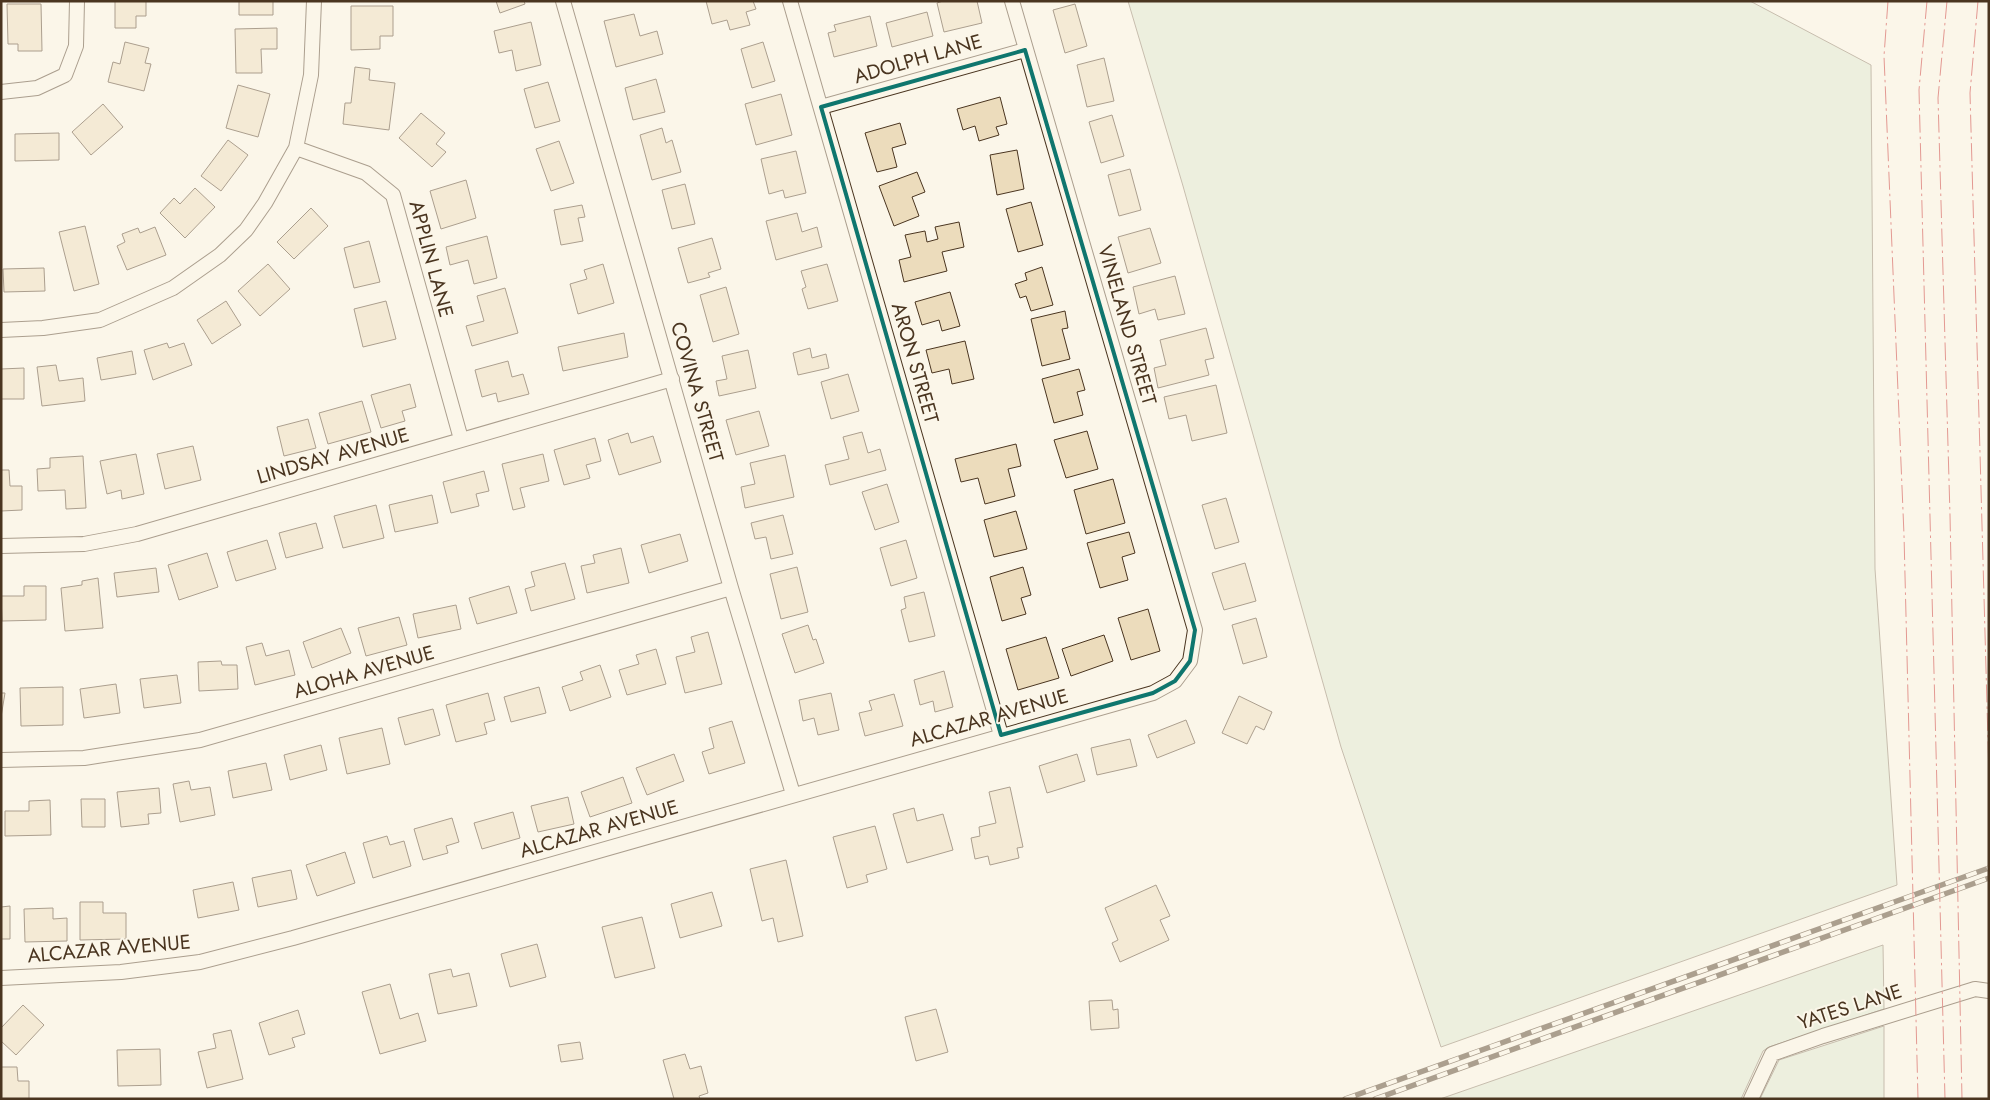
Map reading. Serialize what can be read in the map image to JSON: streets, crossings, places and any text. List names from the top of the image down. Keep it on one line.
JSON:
{"streets":{"street":["ADOLPH LANE","APPLIN LANE","VINELAND STREET","ARON STREET","COVINA STREET","LINDSAY AVENUE","ALOHA AVENUE","ALCAZAR AVENUE","YATES LANE"]},"crossings":[["ADOLPH LANE","VINELAND STREET"],["ADOLPH LANE","ARON STREET"],["APPLIN LANE","LINDSAY AVENUE"],["VINELAND STREET","ALCAZAR AVENUE"],["ARON STREET","ALCAZAR AVENUE"],["COVINA STREET","LINDSAY AVENUE"],["COVINA STREET","ALOHA AVENUE"],["COVINA STREET","ALCAZAR AVENUE"]]}
